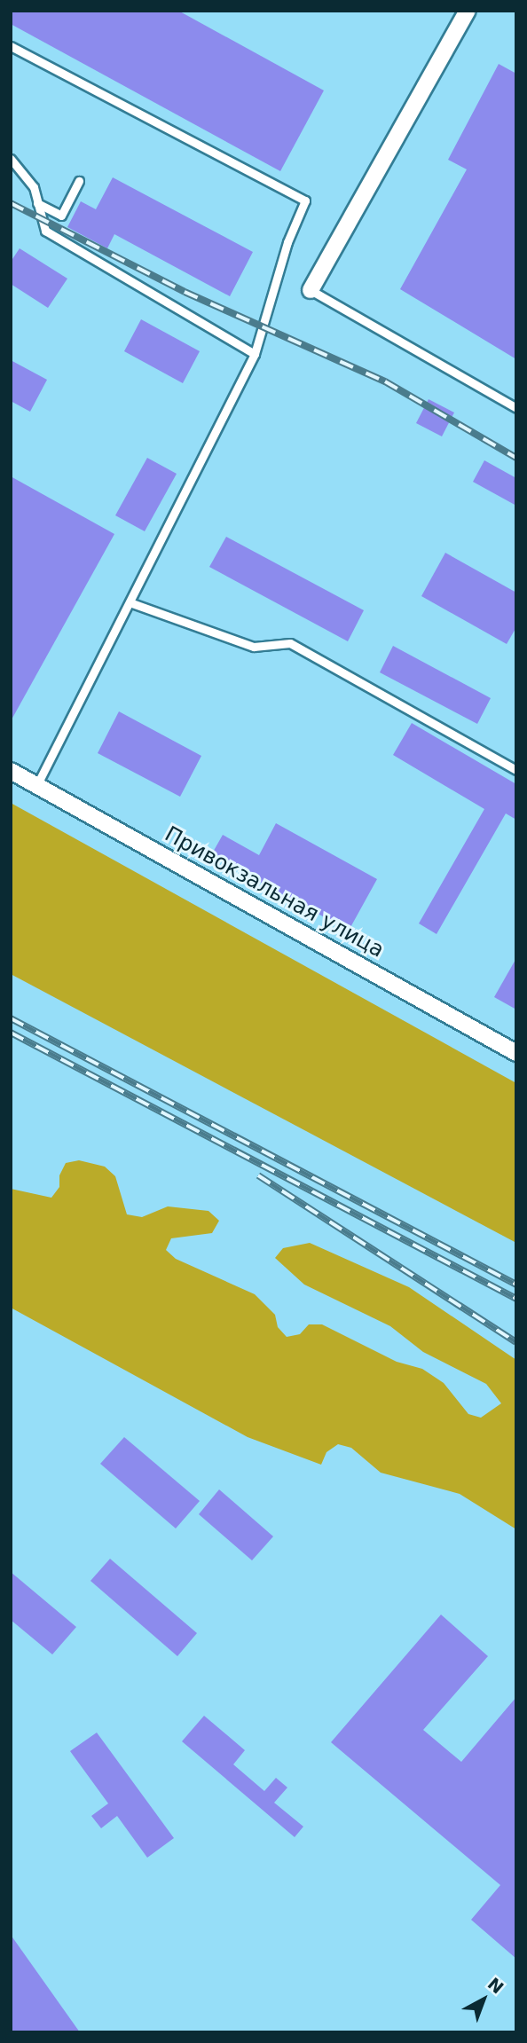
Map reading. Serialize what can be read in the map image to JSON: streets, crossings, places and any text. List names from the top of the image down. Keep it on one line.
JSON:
{"streets":{"street":["Привокзальная улица"]},"north":"top right"}
